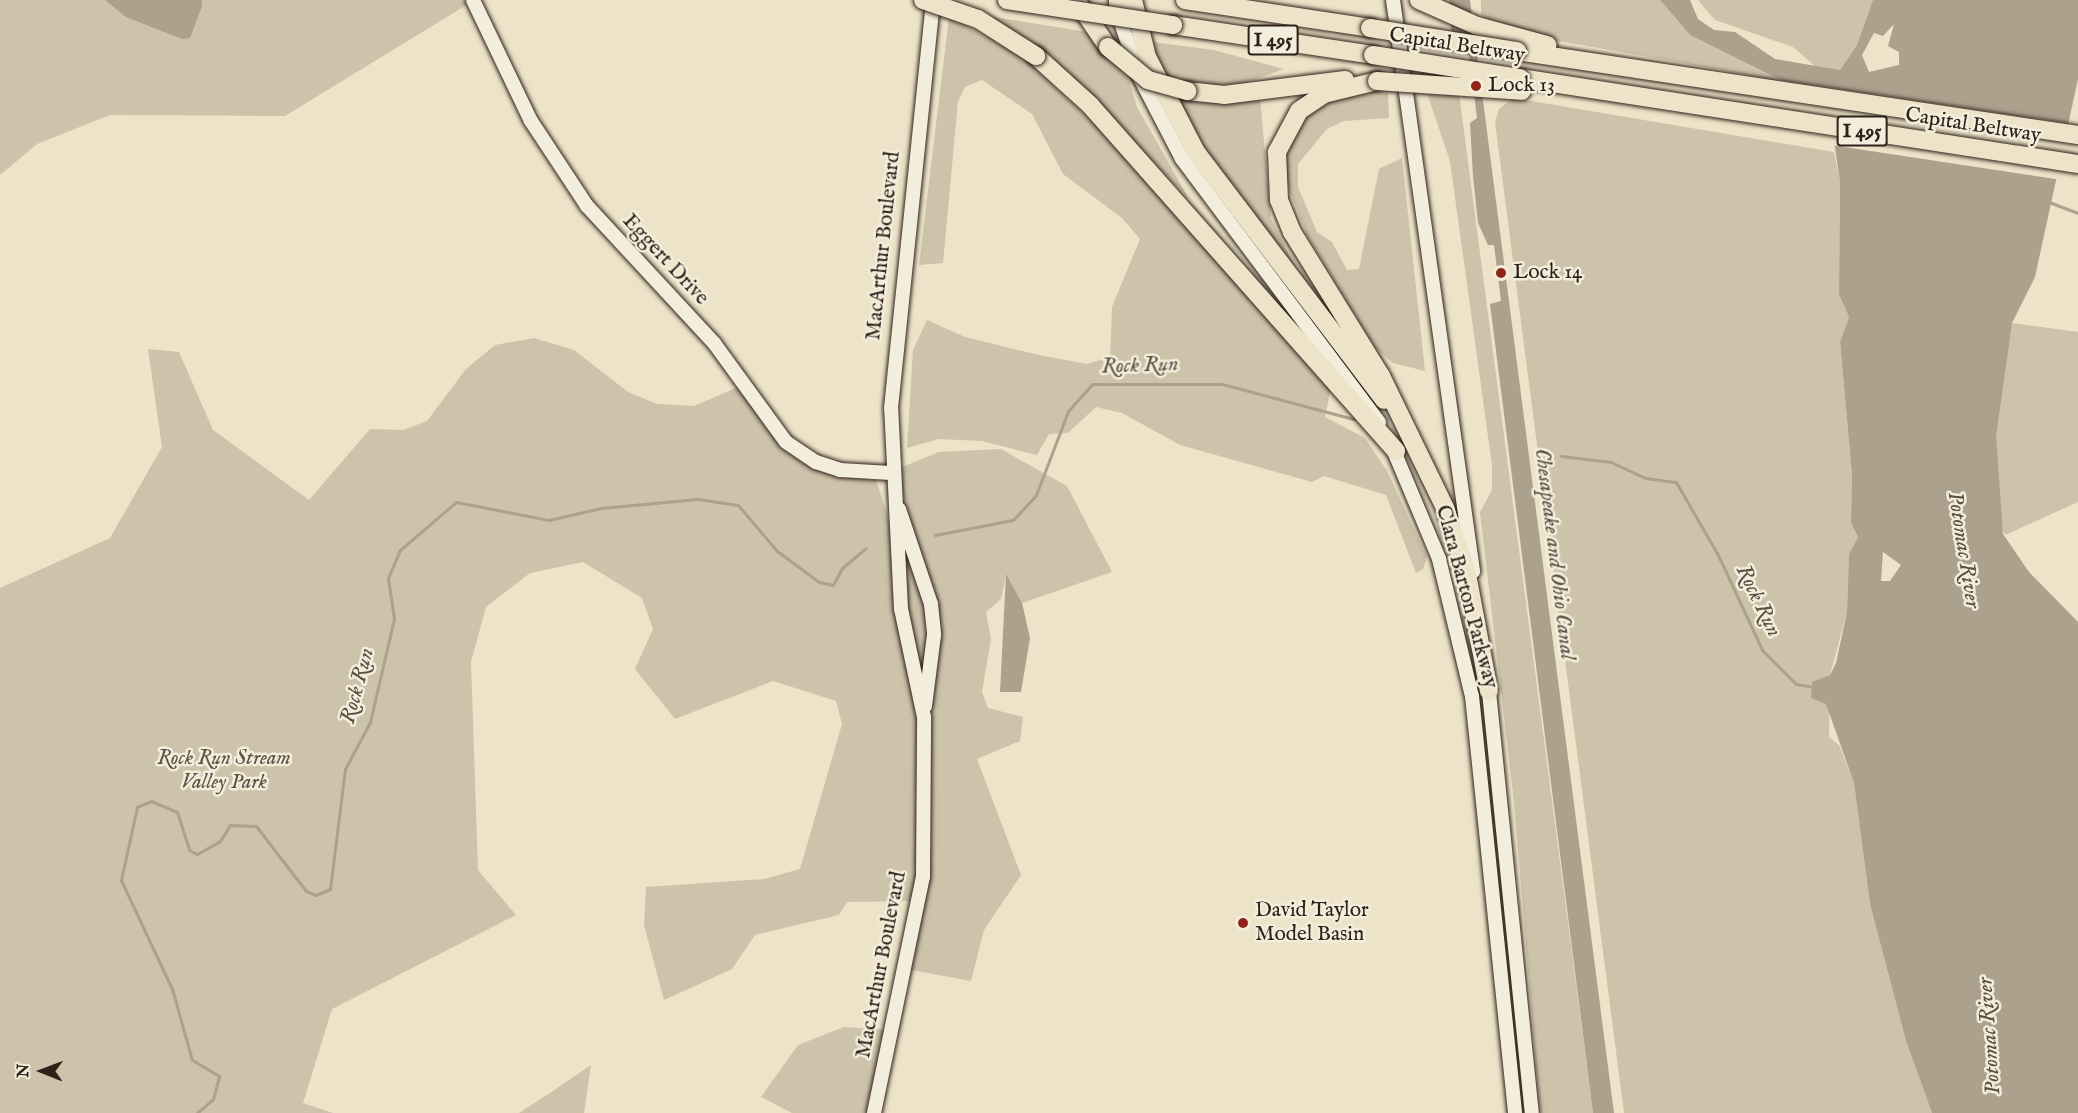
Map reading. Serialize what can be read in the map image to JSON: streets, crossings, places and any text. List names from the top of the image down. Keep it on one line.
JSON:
{"streets":{"highway":["I 495","Capital Beltway"],"main road":["MacArthur Boulevard","Eggert Drive","Clara Barton Parkway"]},"crossings":[["MacArthur Boulevard","Eggert Drive"]],"water":["Rock Run","Potomac River","Chesapeake and Ohio Canal"],"parks":["Rock Run Stream Valley Park"],"places":["Lock 13","Lock 14","David Taylor Model Basin"],"north":"left"}
